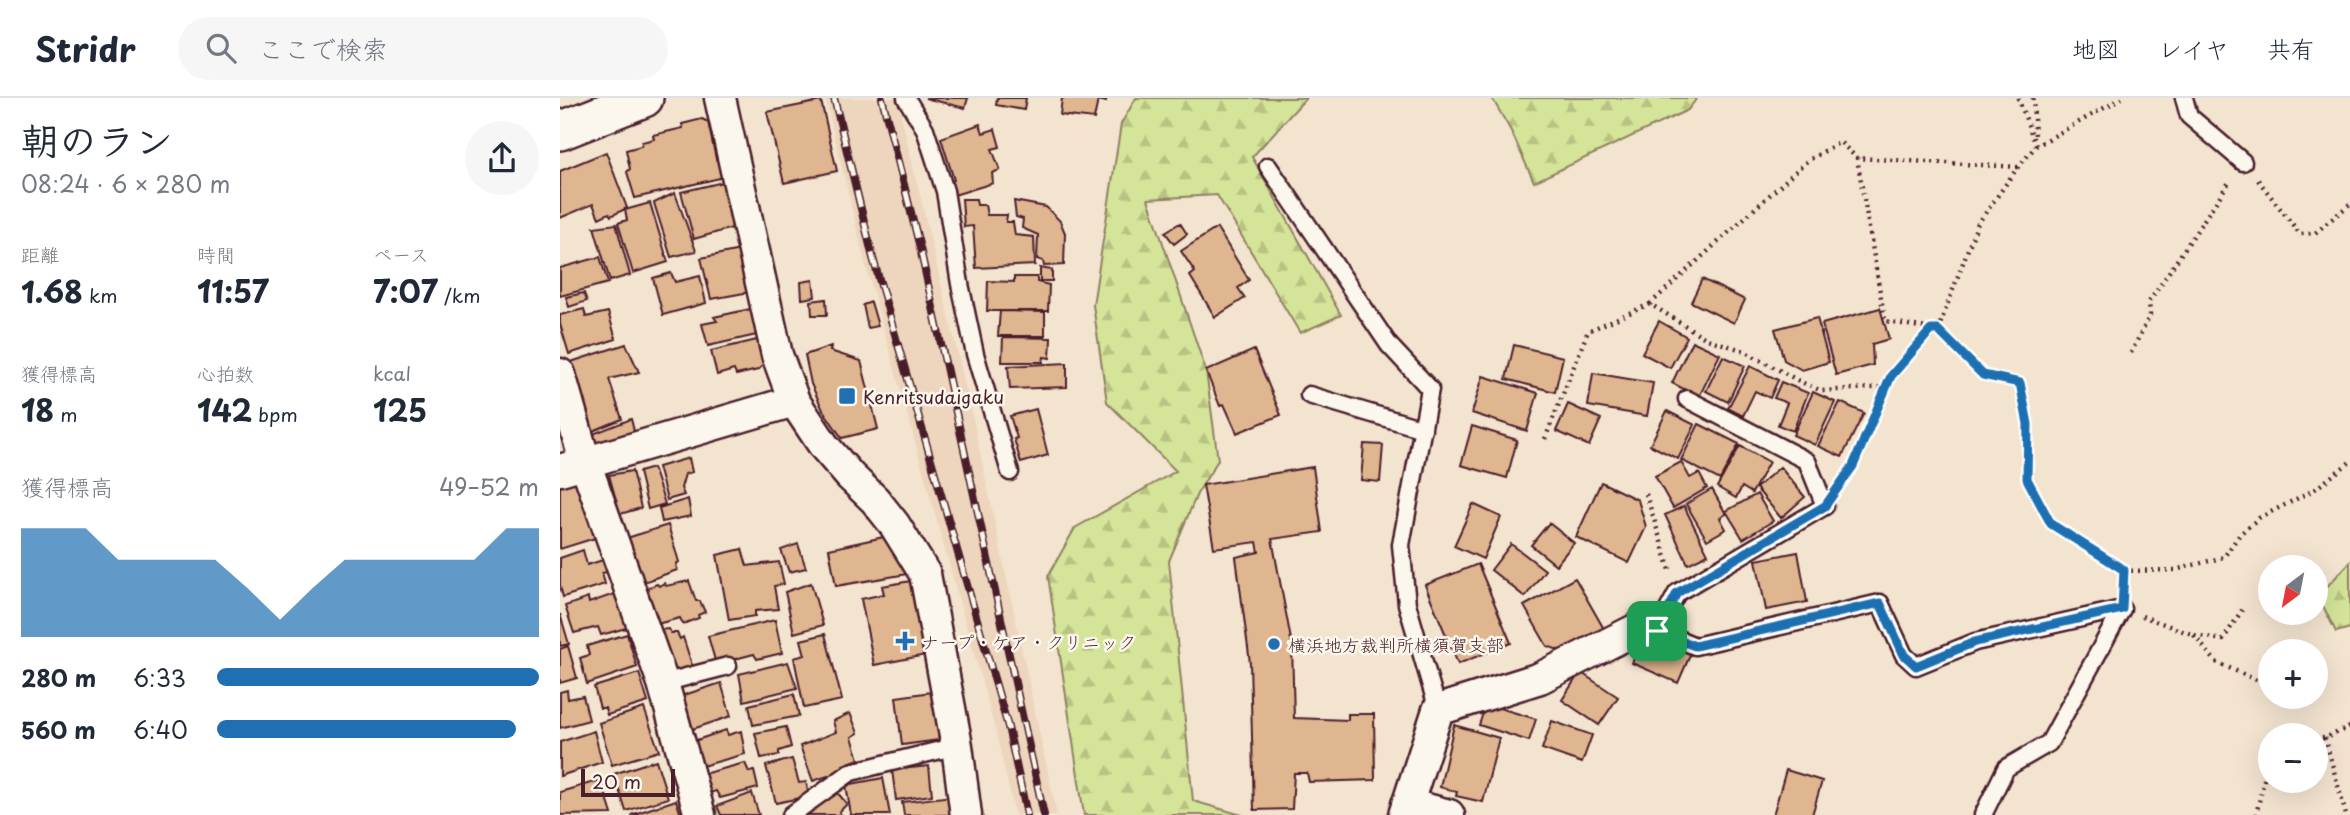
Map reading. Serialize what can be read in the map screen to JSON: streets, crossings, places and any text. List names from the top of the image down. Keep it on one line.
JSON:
{"places":{"transit":["Kenritsudaigaku"],"health":["ナープ・ケア・クリニック"],"other":["横浜地方裁判所横須賀支部"]},"scale_bar":"20 m","north":"bottom left","page":{"header":"Stridr","search":"ここで検索","nav":["地図","レイヤ","共有"],"heading":["朝のラン","08:24 · 6 × 280 m"],"stats":[["距離","1.68 km"],["時間","11:57"],["ペース","7:07 /km"],["獲得標高","18 m"],["心拍数","142 bpm"],["kcal","125"]],"chart":["獲得標高","49–52 m"],"map_buttons":["+","−"],"list":[{"name":"280 m","note":"6:33"},{"name":"560 m","note":"6:40"}],"scale":"20 m"}}
